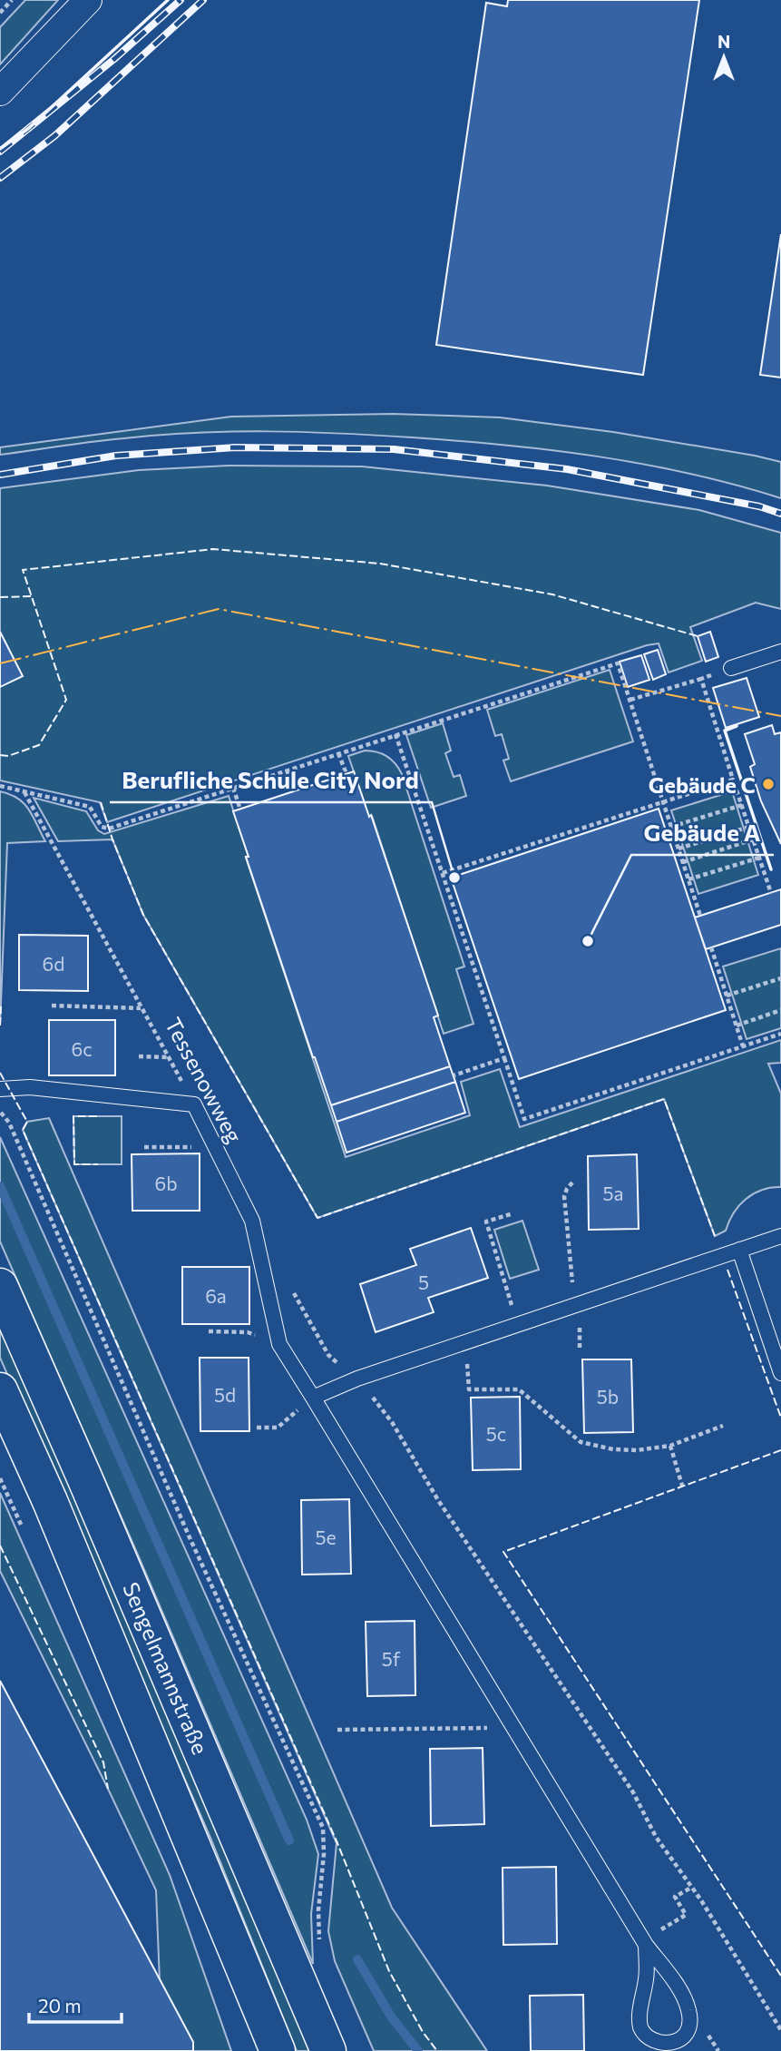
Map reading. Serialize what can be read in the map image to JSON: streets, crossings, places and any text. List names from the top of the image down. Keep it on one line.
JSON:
{"streets":{"main road":["Sengelmannstraße"],"lane":["Tessenowweg"]},"places":["Gebäude C","Berufliche Schule City Nord","Gebäude A"],"house_numbers":["6d","6c","6b","5a","5","6a","5d","5b","5c","5e","5f"],"scale_bar":"20 m","north":"top"}
